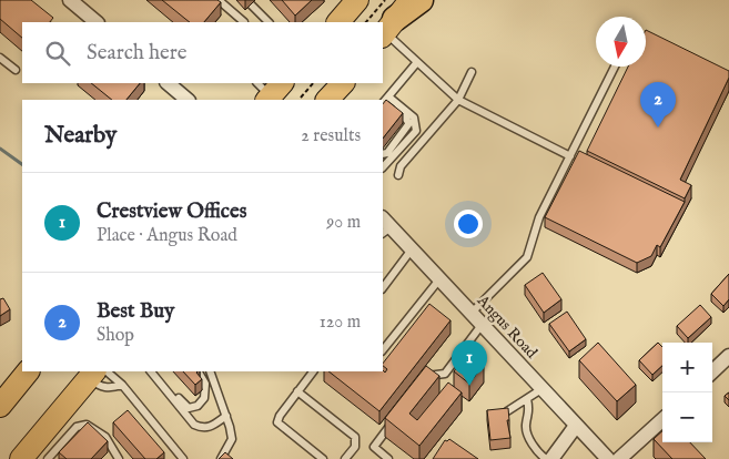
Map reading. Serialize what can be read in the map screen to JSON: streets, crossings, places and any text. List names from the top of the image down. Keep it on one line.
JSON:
{"streets":{"street":["Angus Road"]},"north":"bottom","page":{"search":"Search here","pins":["2","1"],"heading":["Nearby","2 results"],"list":[{"mark":"1","name":"Crestview Offices","note":"Place · Angus Road","value":"90 m"},{"mark":"2","name":"Best Buy","note":"Shop","value":"120 m"}],"map_buttons":["+","−"]}}
